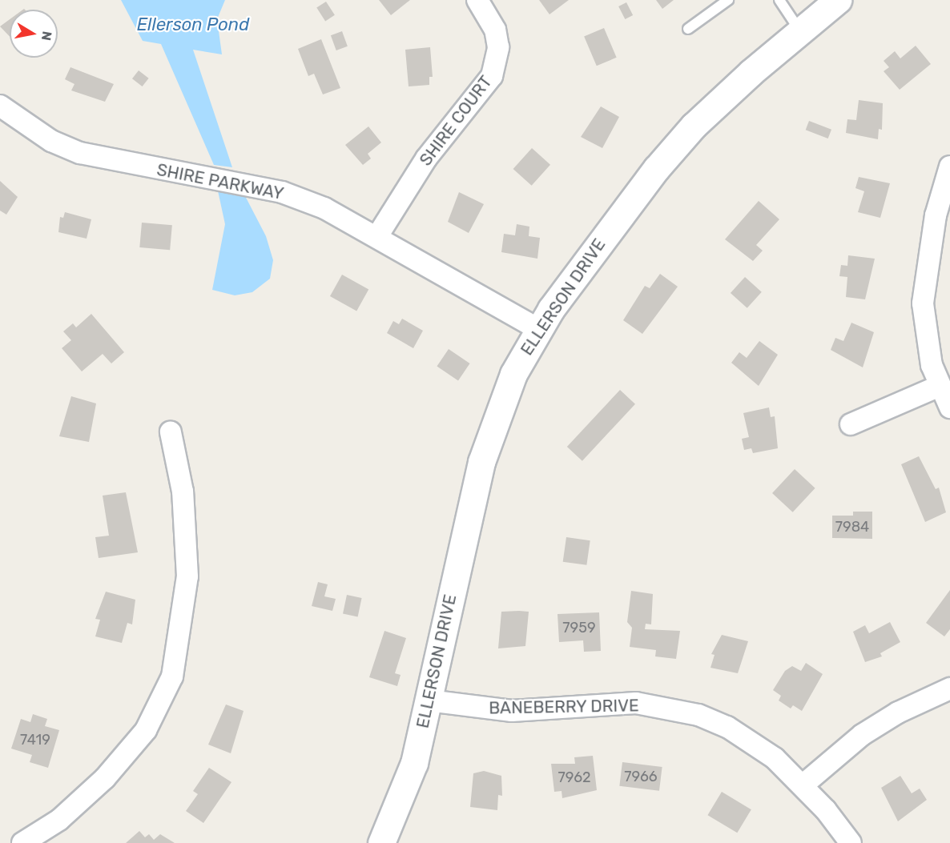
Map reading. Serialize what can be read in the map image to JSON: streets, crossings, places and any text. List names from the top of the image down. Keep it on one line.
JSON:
{"streets":{"street":["SHIRE COURT","SHIRE PARKWAY","ELLERSON DRIVE","BANEBERRY DRIVE"]},"crossings":[["SHIRE COURT","SHIRE PARKWAY"],["SHIRE PARKWAY","ELLERSON DRIVE"],["ELLERSON DRIVE","BANEBERRY DRIVE"]],"water":["Ellerson Pond"],"house_numbers":["7984","7959","7419","7966","7962"],"north":"right"}
